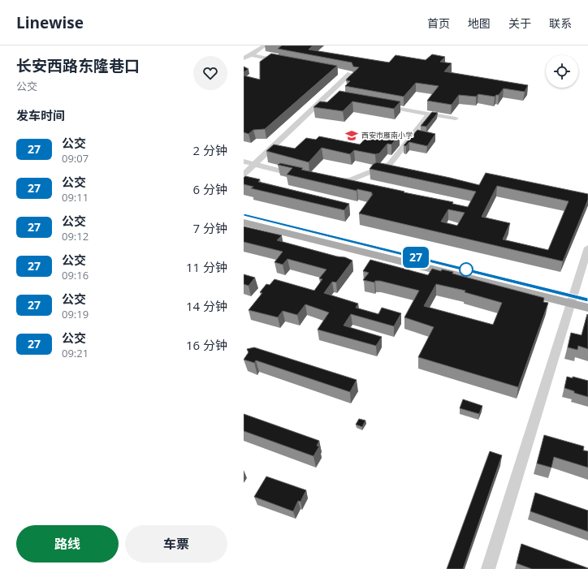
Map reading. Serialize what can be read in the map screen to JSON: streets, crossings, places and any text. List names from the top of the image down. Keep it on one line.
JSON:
{"places":{"school or university":["西安市雁南小学"]},"lines":["bus line 27"],"page":{"header":"Linewise","nav":["首页","地图","关于","联系"],"heading":[["长安西路东隆巷口","公交"],"发车时间"],"on_map":"27","list":[{"mark":"27","name":"公交","note":"09:07","value":"2 分钟"},{"mark":"27","name":"公交","note":"09:11","value":"6 分钟"},{"mark":"27","name":"公交","note":"09:12","value":"7 分钟"},{"mark":"27","name":"公交","note":"09:16","value":"11 分钟"},{"mark":"27","name":"公交","note":"09:19","value":"14 分钟"},{"mark":"27","name":"公交","note":"09:21","value":"16 分钟"}],"buttons":["路线","车票"]}}
